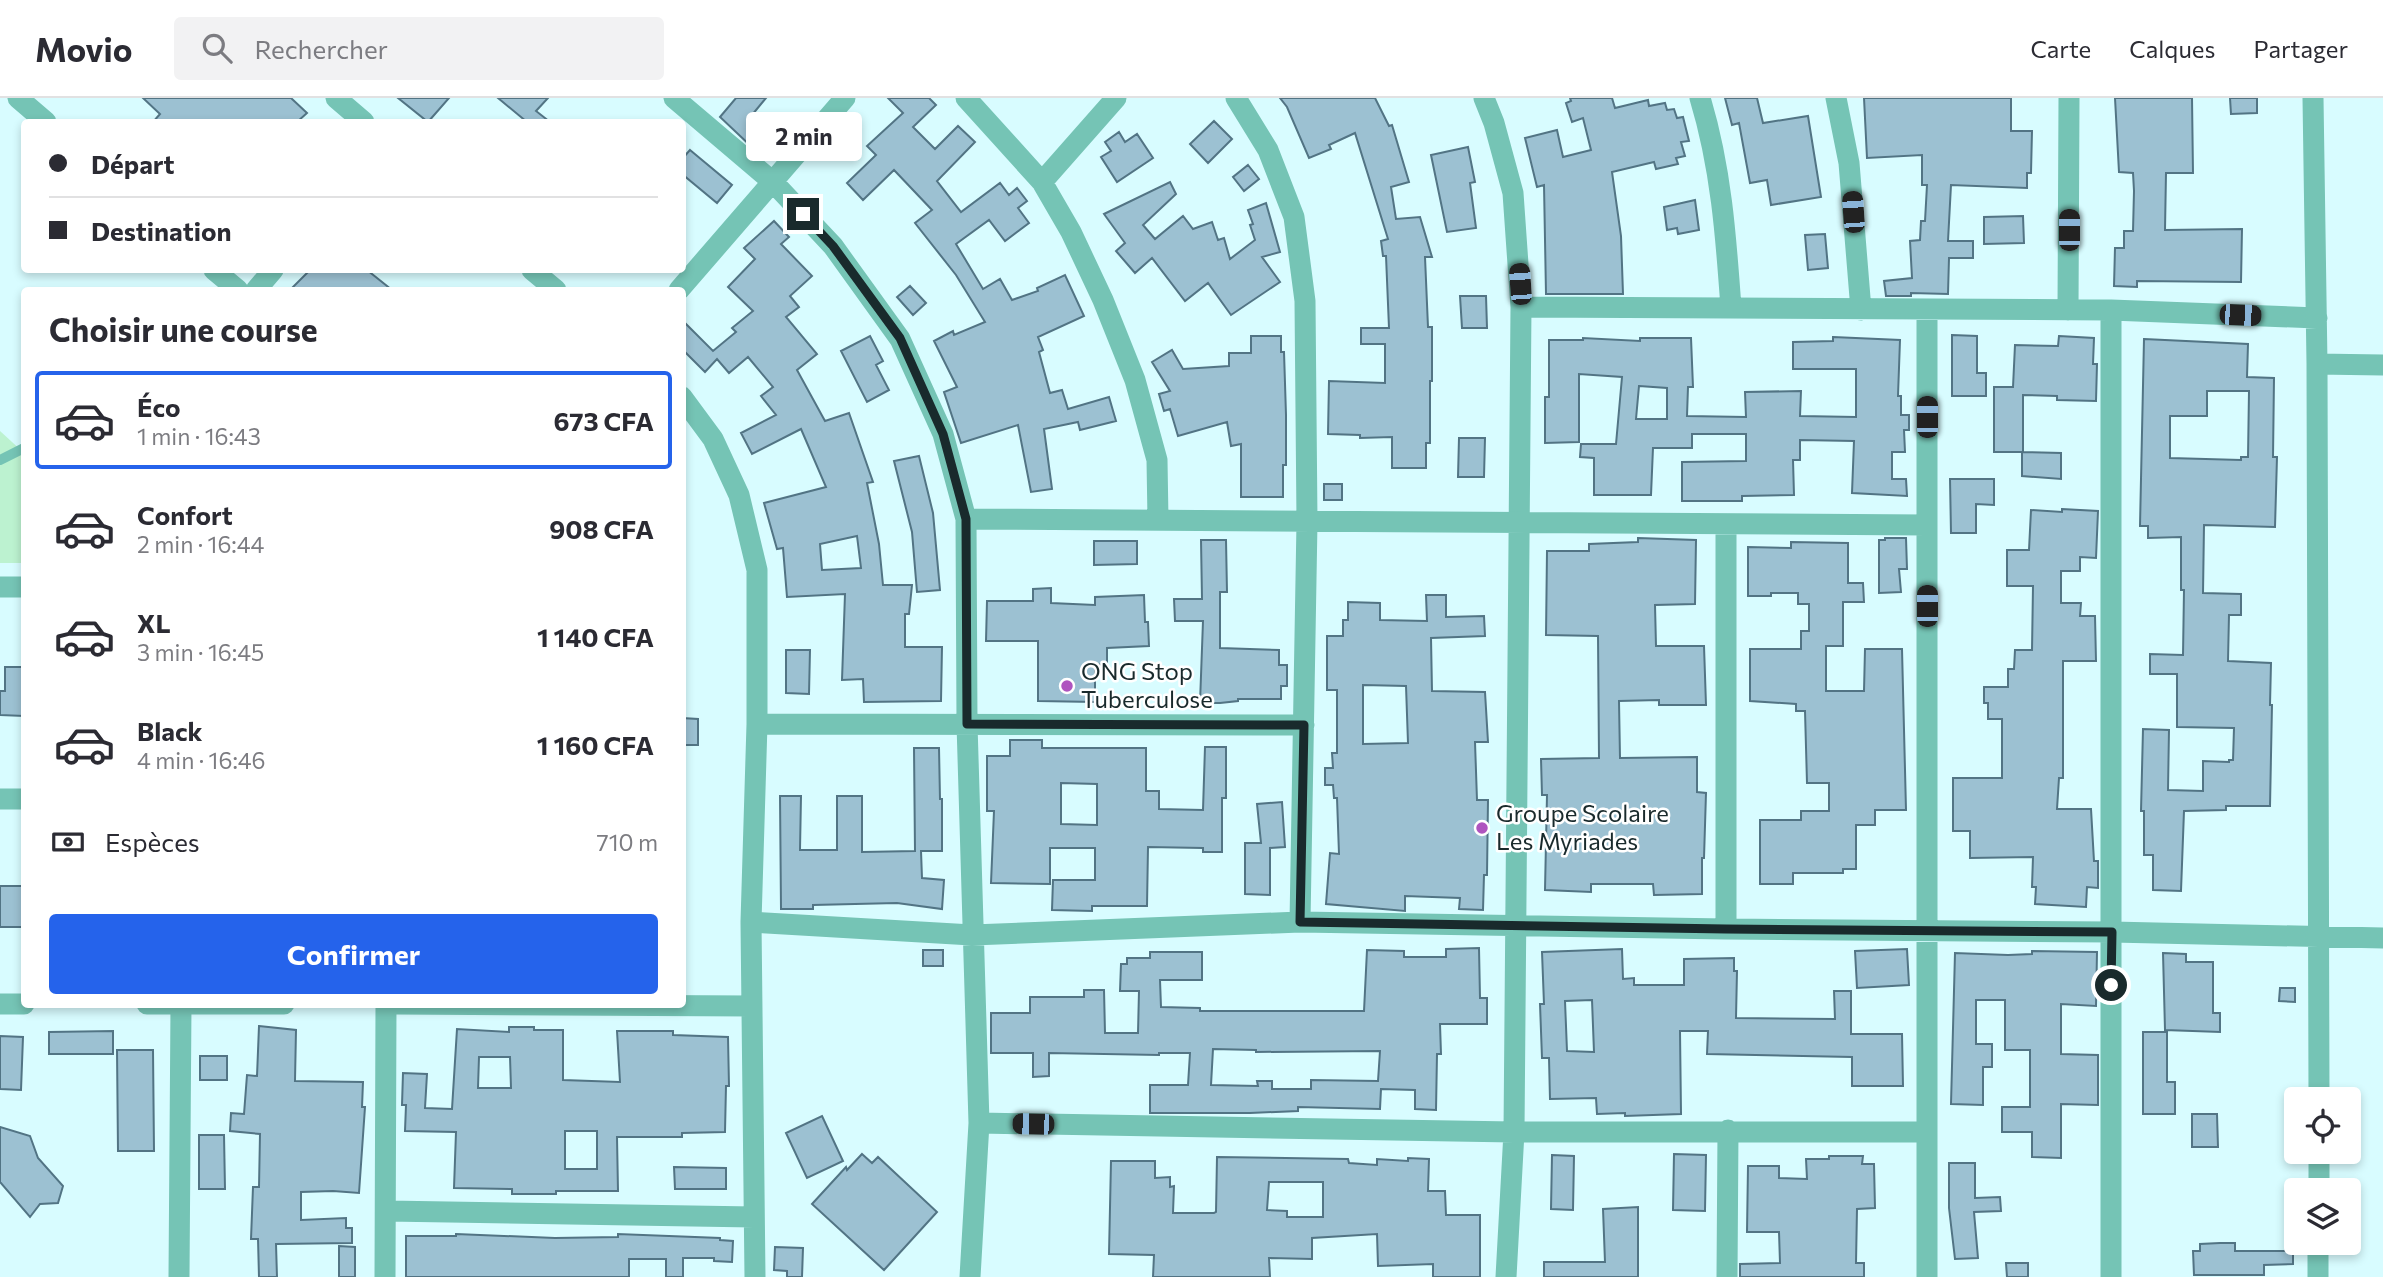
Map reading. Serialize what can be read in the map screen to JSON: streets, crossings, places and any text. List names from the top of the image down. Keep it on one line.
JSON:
{"places":["ONG Stop Tuberculose","Groupe Scolaire Les Myriades"],"page":{"header":"Movio","search":"Rechercher","nav":["Carte","Calques","Partager"],"bubble":"2 min","banner":["Départ","Destination"],"heading":"Choisir une course","list":[{"name":"Éco","note":"1 min · 16:43","value":"673 CFA"},{"name":"Confort","note":"2 min · 16:44","value":"908 CFA"},{"name":"XL","note":"3 min · 16:45","value":"1 140 CFA"},{"name":"Black","note":"4 min · 16:46","value":"1 160 CFA"}],"pay":["Espèces","710 m"],"buttons":"Confirmer"}}
